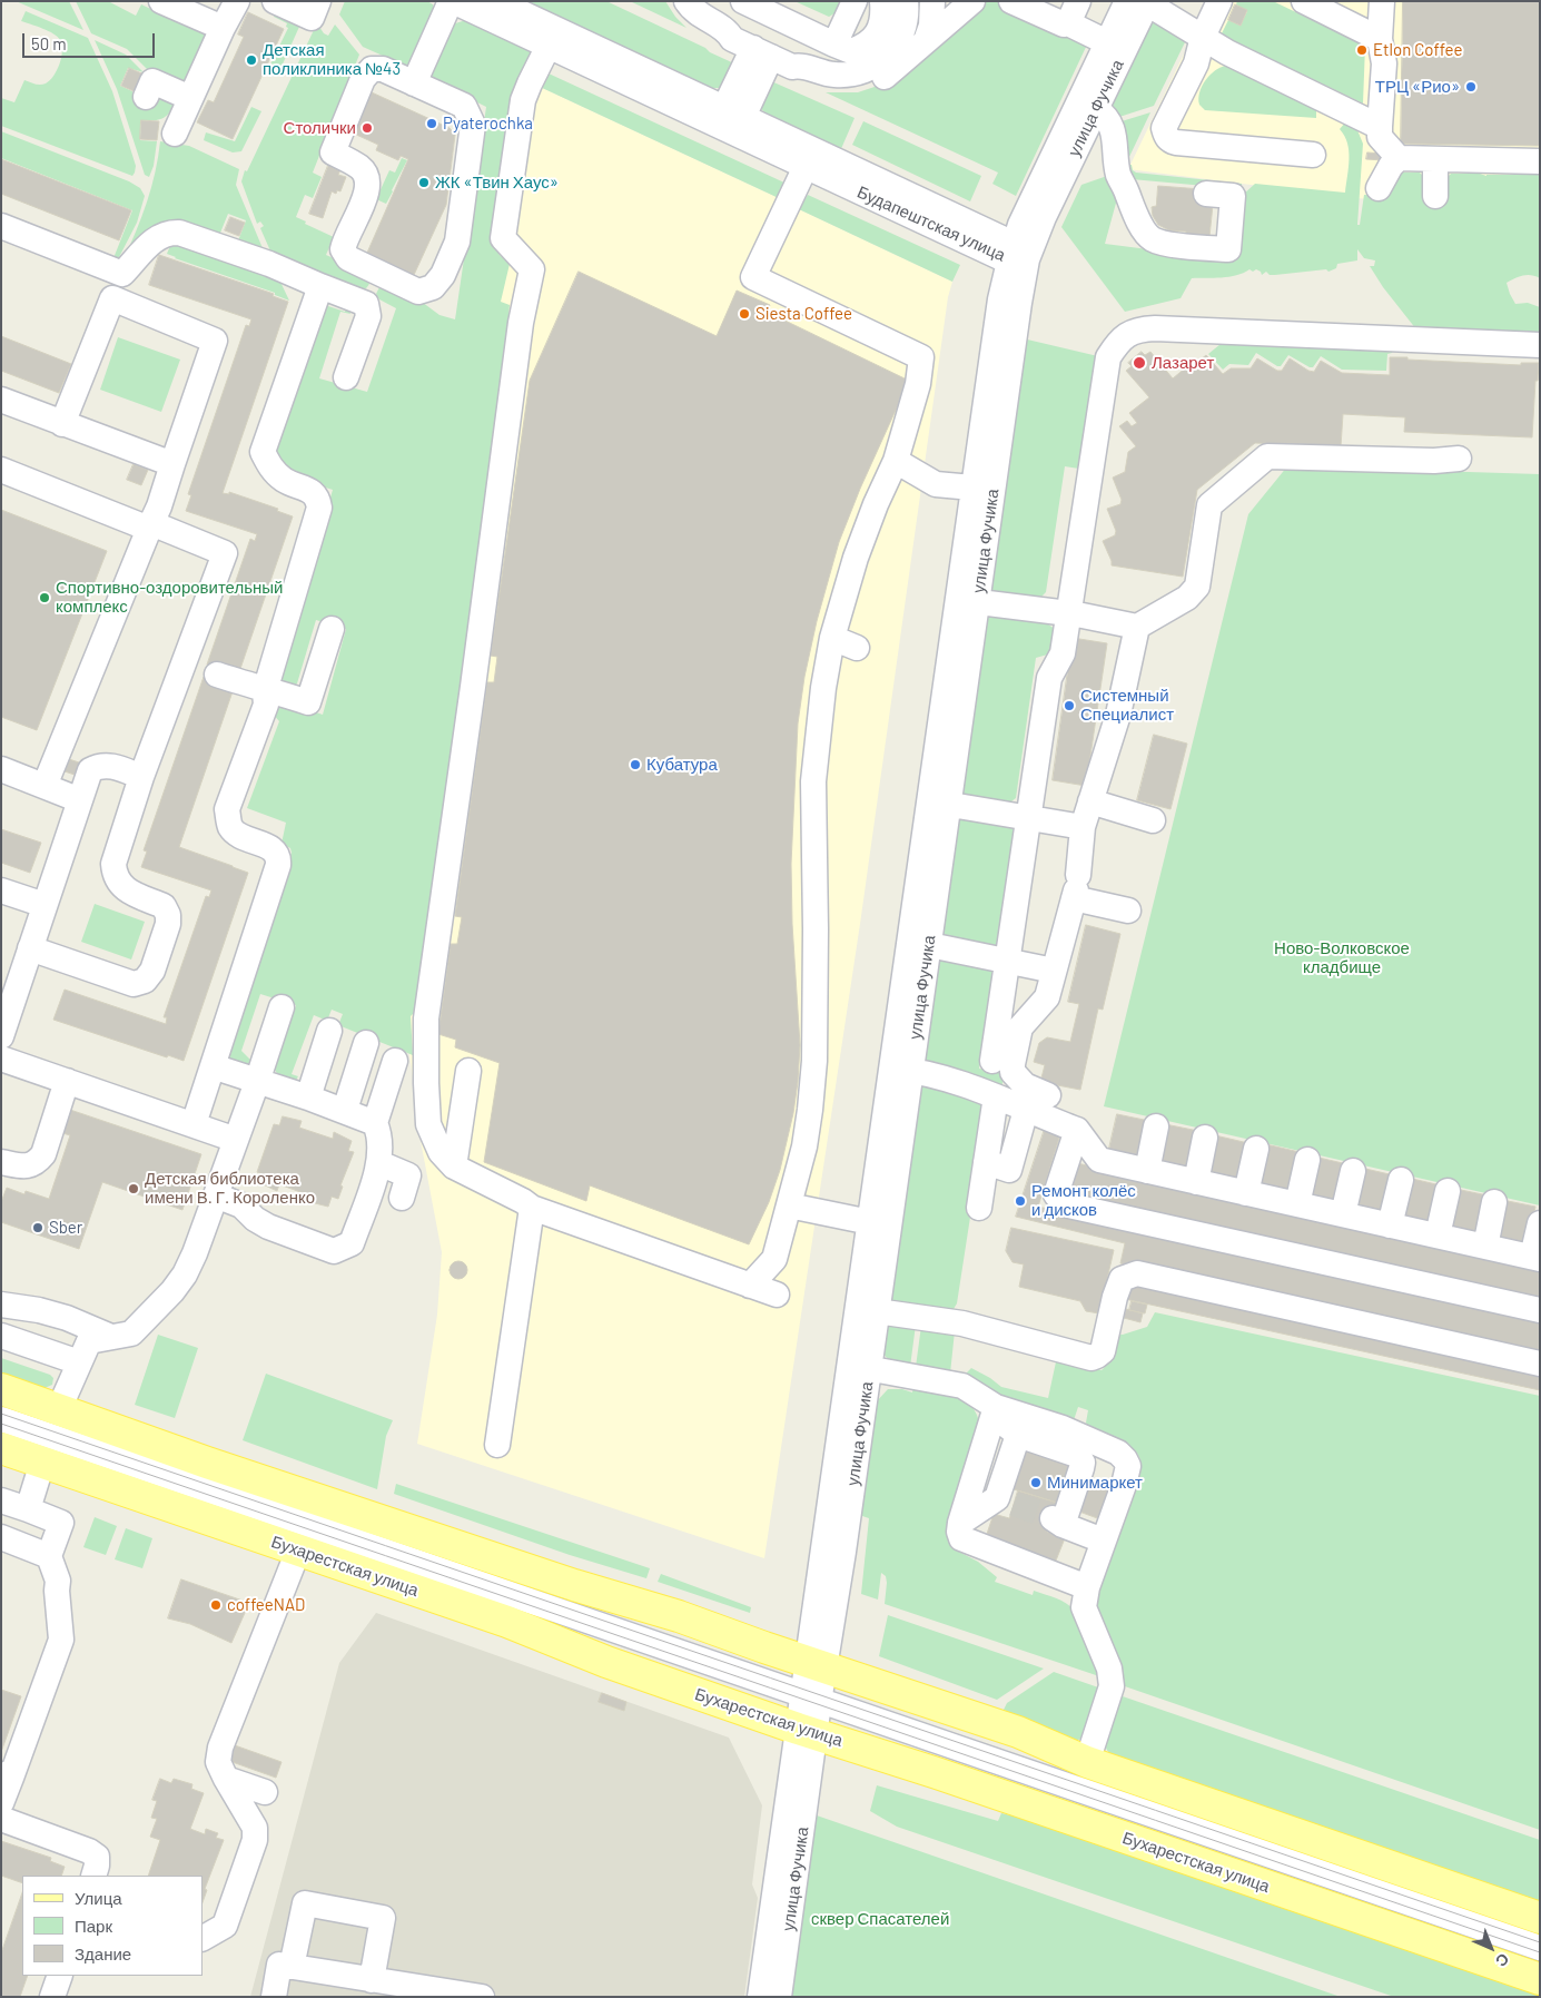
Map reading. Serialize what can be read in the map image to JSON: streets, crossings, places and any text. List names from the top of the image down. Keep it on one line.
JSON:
{"streets":{"main road":["Бухарестская улица"],"street":["улица Фучика","Будапештская улица"]},"crossings":[["улица Фучика","Будапештская улица"],["улица Фучика","Бухарестская улица"]],"parks":["Ново-Волковское кладбище","cквер Спасателей"],"places":["Etlon Coffee","Детская поликлиника №43","ТРЦ «Рио»","Pyaterochka","Столички","ЖК «Твин Хаус»","Siesta Coffee","Лазарет","Спортивно-оздоровительный комплекс","Системный Специалист","Кубатура","Детская библиотека имени В. Г. Короленко","Ремонт колёс и дисков","Sber","Минимаркет","coffeeNAD"],"legend":["Улица","Парк","Здание"],"scale_bar":"50 m","north":"bottom right"}
